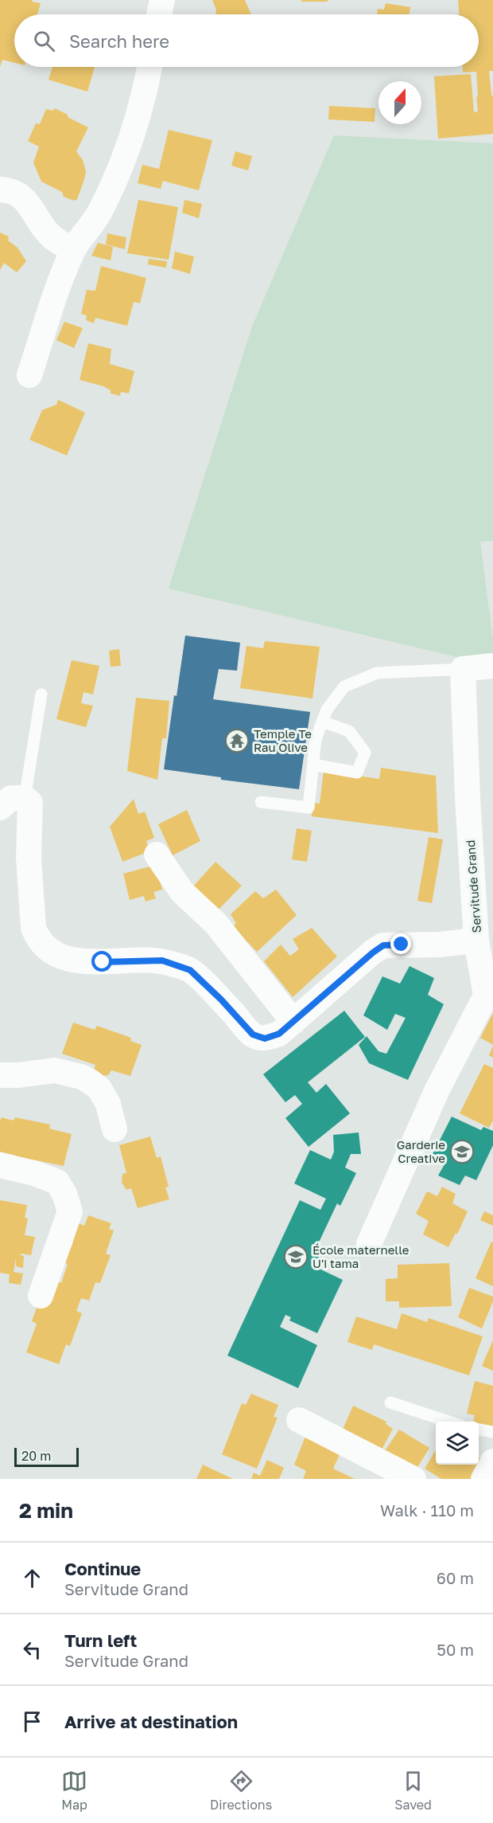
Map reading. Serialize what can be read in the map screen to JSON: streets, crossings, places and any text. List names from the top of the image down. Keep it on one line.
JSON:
{"streets":{"street":["Servitude Grand"]},"places":{"temple":["Temple Te Rau Olive"],"school or university":["Garderie Creative","École maternelle U'i tama"]},"scale_bar":"20 m","north":"top","page":{"search":"Search here","scale":"20 m","heading":["2 min","Walk · 110 m"],"list":[["Continue","Servitude Grand","60 m"],["Turn left","Servitude Grand","50 m"],"Arrive at destination"],"nav":["Map","Directions","Saved"]}}
